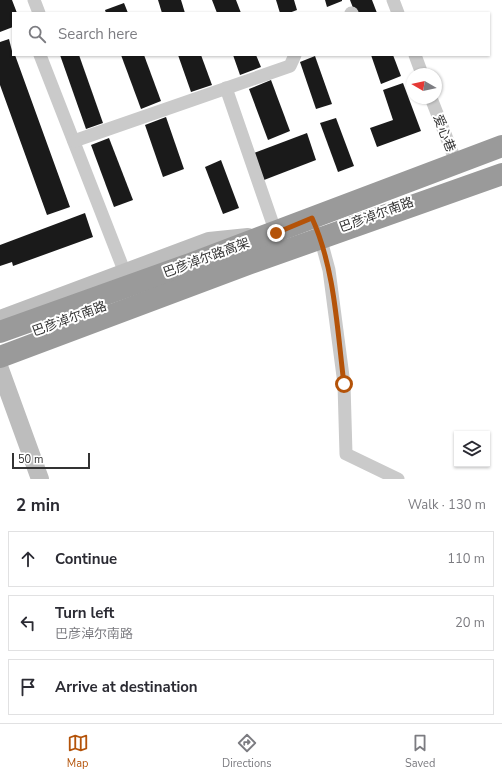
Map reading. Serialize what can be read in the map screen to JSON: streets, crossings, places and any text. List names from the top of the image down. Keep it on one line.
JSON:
{"streets":{"highway":["巴彦淖尔路高架"],"main road":["巴彦淖尔南路"],"street":["爱心巷"]},"crossings":[["爱心巷","巴彦淖尔南路"]],"scale_bar":"50 m","north":"left","page":{"search":"Search here","scale":"50 m","heading":["2 min","Walk · 130 m"],"list":[["Continue","110 m"],["Turn left","巴彦淖尔南路","20 m"],"Arrive at destination"],"nav":["Map","Directions","Saved"]}}
